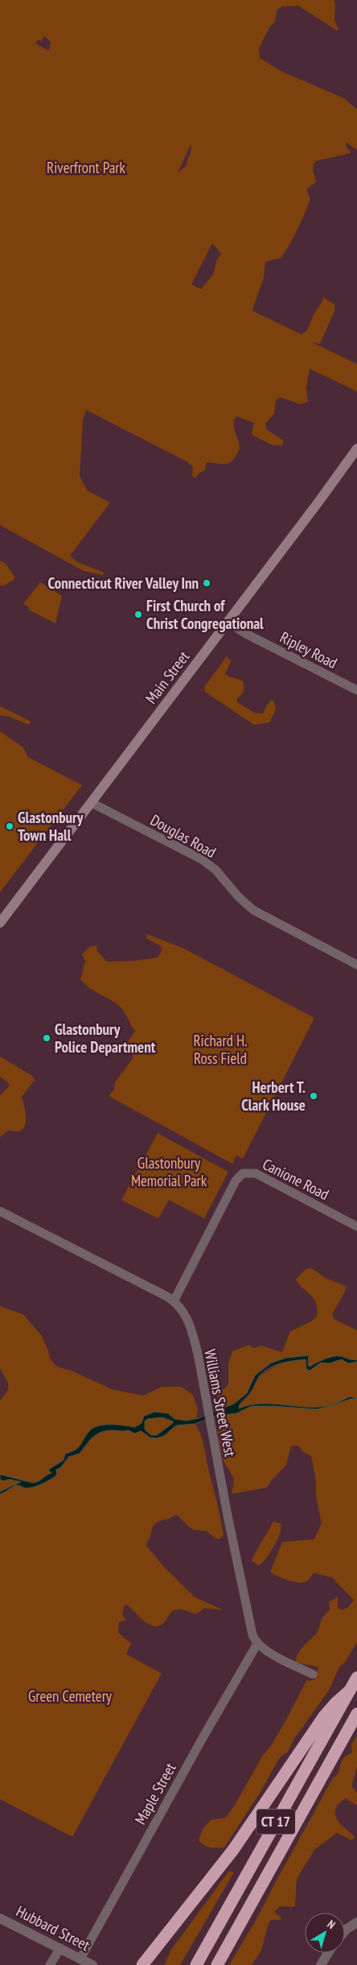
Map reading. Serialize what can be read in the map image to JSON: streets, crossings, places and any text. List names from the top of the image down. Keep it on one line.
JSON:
{"streets":{"highway":["CT 17"],"main road":["Main Street"],"street":["Ripley Road","Douglas Road","Canione Road","Williams Street West","Maple Street","Hubbard Street"]},"crossings":[["Ripley Road","Main Street"],["Main Street","Douglas Road"],["Canione Road","Williams Street West"],["Williams Street West","Maple Street"],["Maple Street","Hubbard Street"]],"parks":["Riverfront Park","Richard H. Ross Field","Glastonbury Memorial Park","Green Cemetery"],"places":["Connecticut River Valley Inn","First Church of Christ Congregational","Glastonbury Town Hall","Glastonbury Police Department","Herbert T. Clark House"],"north":"top right"}
